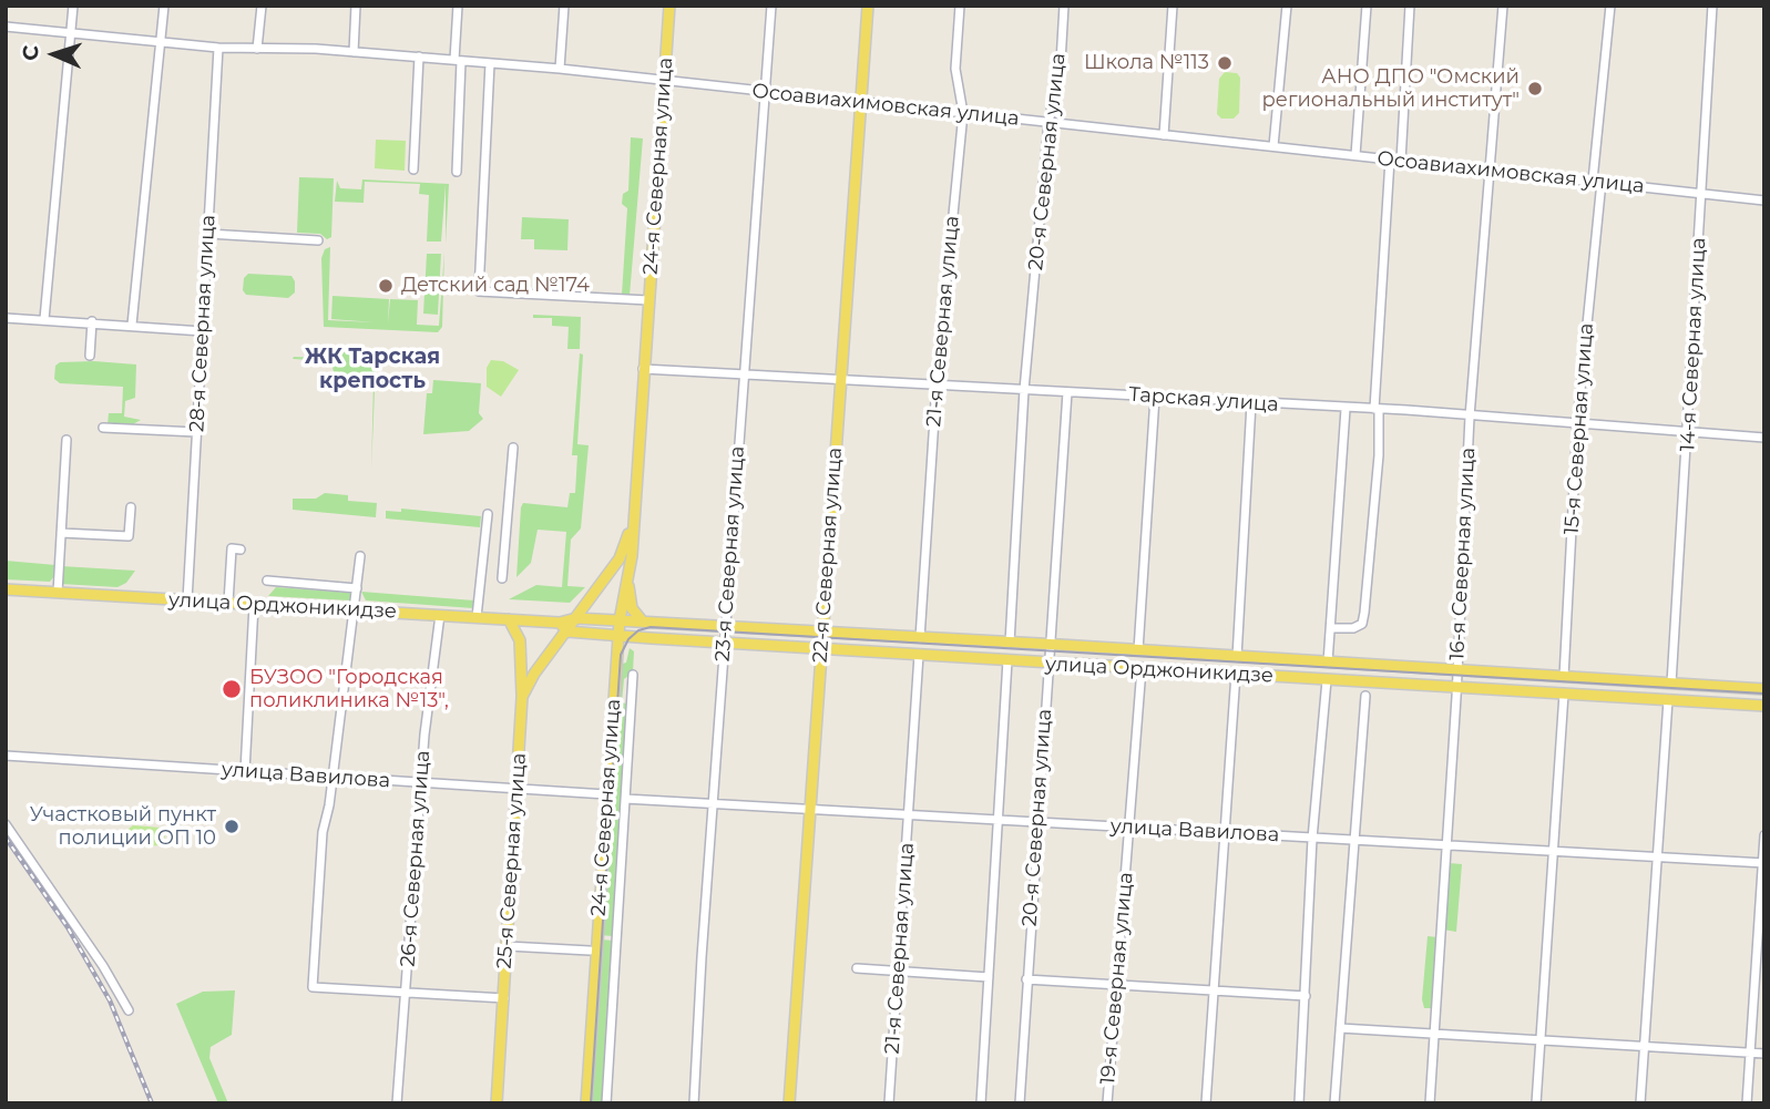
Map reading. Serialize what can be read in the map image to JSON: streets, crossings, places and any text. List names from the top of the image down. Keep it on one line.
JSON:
{"streets":{"main road":["24-я Северная улица","22-я Северная улица","улица Орджоникидзе","25-я Северная улица"],"street":["Осоавиахимовская улица","20-я Северная улица","21-я Северная улица","28-я Северная улица","14-я Северная улица","Тарская улица","15-я Северная улица","23-я Северная улица","16-я Северная улица","улица Вавилова","26-я Северная улица","19-я Северная улица"]},"crossings":[["Осоавиахимовская улица","20-я Северная улица"],["Осоавиахимовская улица","24-я Северная улица"],["Осоавиахимовская улица","21-я Северная улица"],["Осоавиахимовская улица","28-я Северная улица"],["Осоавиахимовская улица","14-я Северная улица"],["Осоавиахимовская улица","15-я Северная улица"],["Осоавиахимовская улица","23-я Северная улица"],["Осоавиахимовская улица","16-я Северная улица"],["Осоавиахимовская улица","22-я Северная улица"],["20-я Северная улица","Тарская улица"],["20-я Северная улица","улица Орджоникидзе"],["20-я Северная улица","улица Вавилова"],["24-я Северная улица","Тарская улица"],["24-я Северная улица","улица Орджоникидзе"],["24-я Северная улица","улица Вавилова"],["24-я Северная улица","25-я Северная улица"],["21-я Северная улица","Тарская улица"],["21-я Северная улица","улица Орджоникидзе"],["21-я Северная улица","улица Вавилова"],["28-я Северная улица","улица Орджоникидзе"],["14-я Северная улица","Тарская улица"],["14-я Северная улица","улица Орджоникидзе"],["Тарская улица","15-я Северная улица"],["Тарская улица","23-я Северная улица"],["Тарская улица","16-я Северная улица"],["Тарская улица","22-я Северная улица"],["15-я Северная улица","улица Орджоникидзе"],["23-я Северная улица","улица Орджоникидзе"],["23-я Северная улица","улица Вавилова"],["16-я Северная улица","улица Орджоникидзе"],["16-я Северная улица","улица Вавилова"],["22-я Северная улица","улица Орджоникидзе"],["22-я Северная улица","улица Вавилова"],["улица Орджоникидзе","26-я Северная улица"],["улица Орджоникидзе","25-я Северная улица"],["улица Орджоникидзе","19-я Северная улица"],["улица Вавилова","26-я Северная улица"],["улица Вавилова","25-я Северная улица"],["улица Вавилова","19-я Северная улица"]],"districts":["ЖК Тарская крепость"],"places":["Школа №113","АНО ДПО \"Омский региональный институт\"","Детский сад №174","БУЗОО \"Городская поликлиника №13\",","Участковый пункт полиции ОП 10"],"north":"left"}
